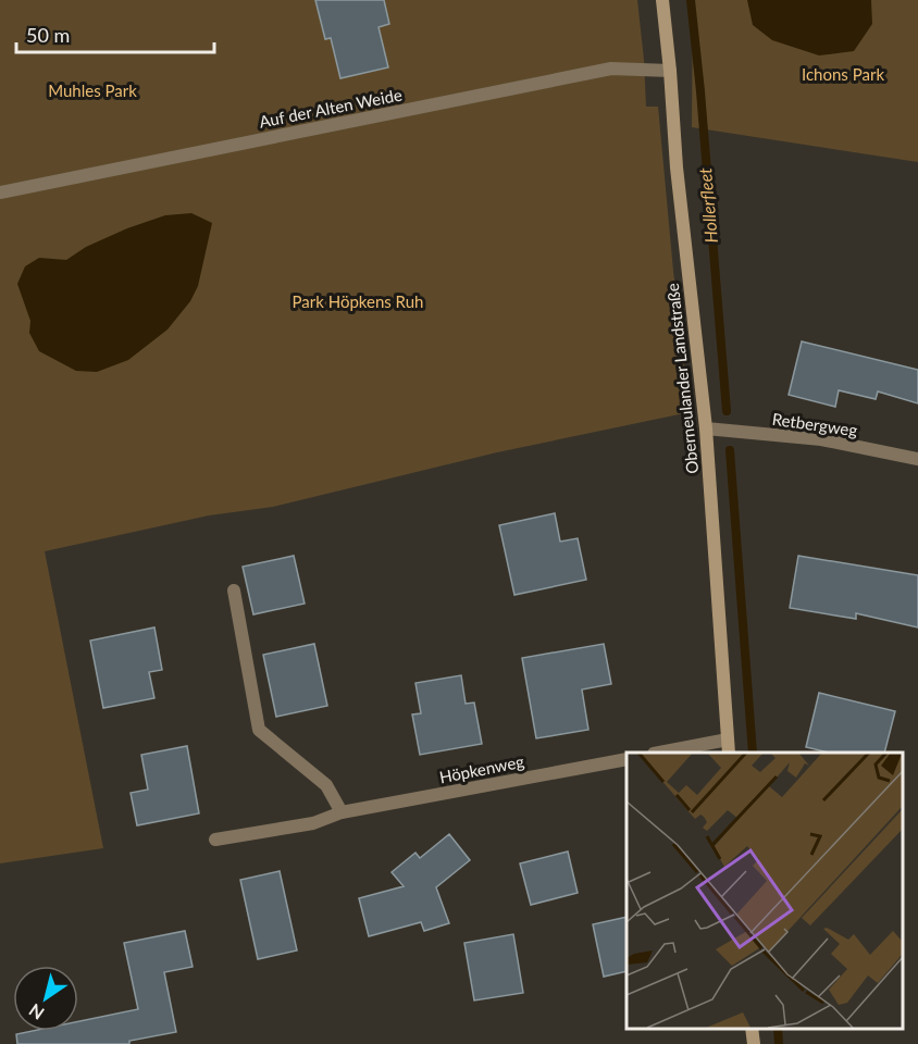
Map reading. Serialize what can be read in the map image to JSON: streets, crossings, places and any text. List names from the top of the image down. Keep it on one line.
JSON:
{"streets":{"street":["Auf der Alten Weide","Oberneulander Landstraße","Retbergweg","Höpkenweg"]},"crossings":[["Auf der Alten Weide","Oberneulander Landstraße"],["Oberneulander Landstraße","Retbergweg"]],"water":["Hollerfleet"],"parks":["Ichons Park","Muhles Park","Park Höpkens Ruh"],"scale_bar":"50 m","north":"bottom left"}
